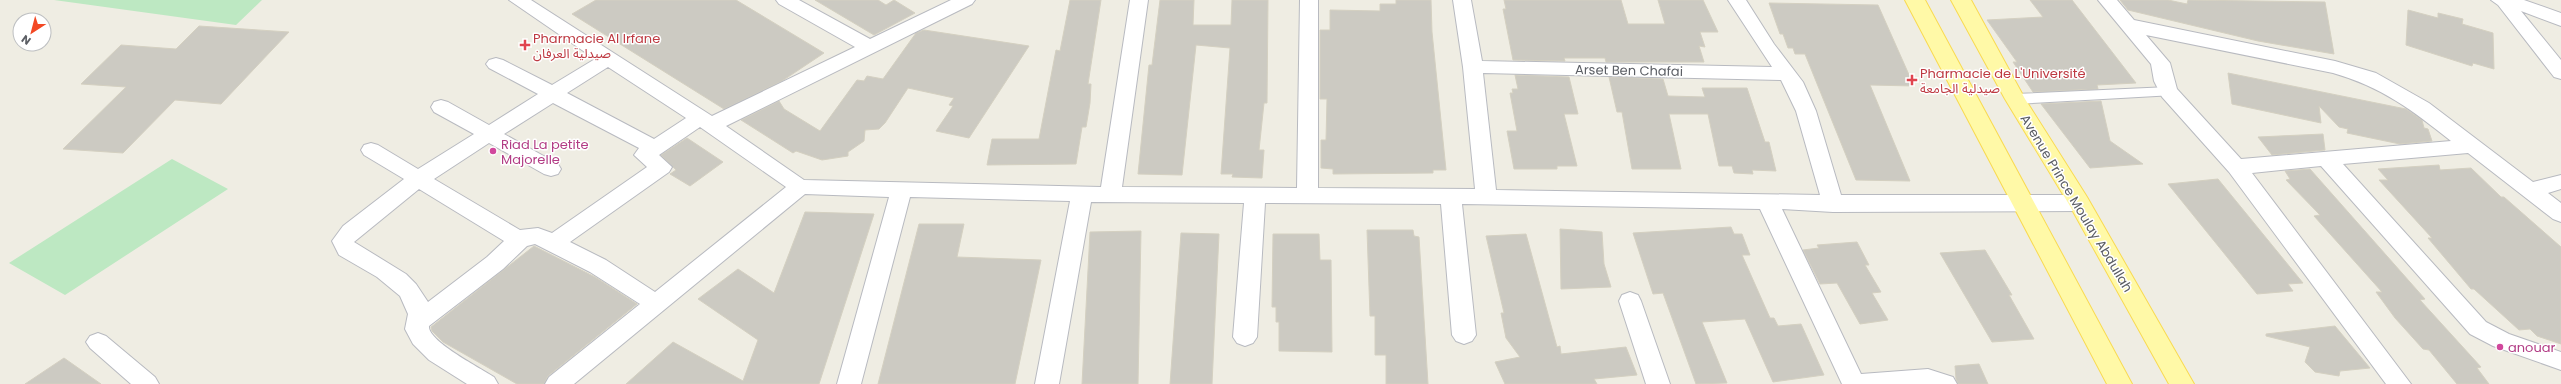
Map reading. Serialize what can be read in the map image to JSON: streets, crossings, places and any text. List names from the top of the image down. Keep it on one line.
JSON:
{"streets":{"main road":["Avenue Prince Moulay Abdullah"],"street":["Arset Ben Chafai"]},"places":{"health":["Pharmacie Al Irfane صيدلية العرفان","Pharmacie de L'Université صيدلية الجامعة"],"other":["Riad La petite Majorelle","anouar"]},"north":"bottom left"}
